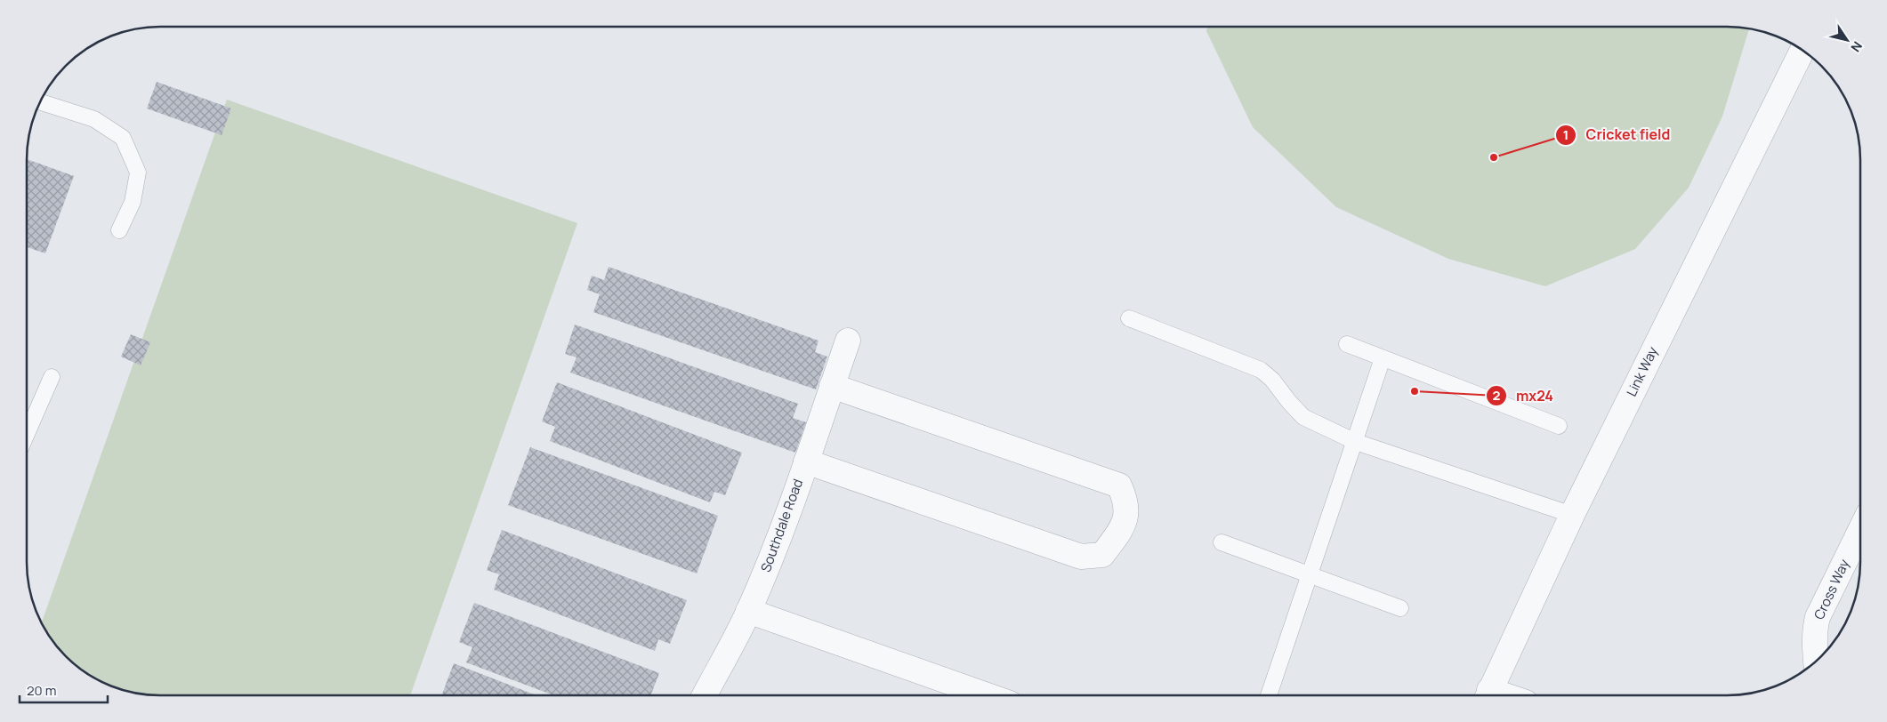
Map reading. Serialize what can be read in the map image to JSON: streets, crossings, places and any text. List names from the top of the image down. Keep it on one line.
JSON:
{"streets":{"street":["Link Way","Southdale Road","Cross Way"]},"places":["Cricket field","mx24"],"scale_bar":"20 m","north":"bottom right"}
